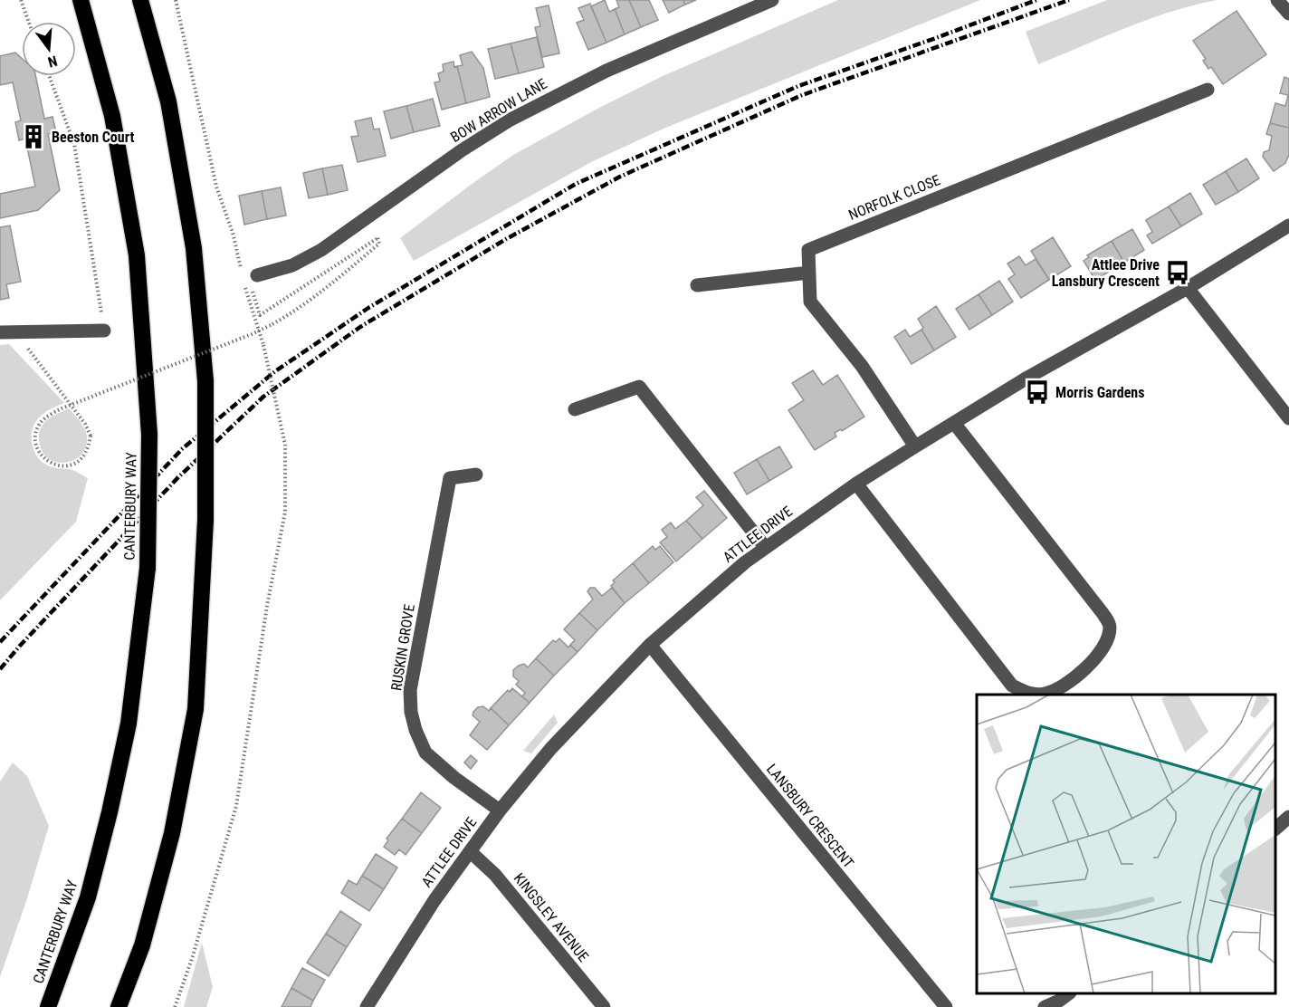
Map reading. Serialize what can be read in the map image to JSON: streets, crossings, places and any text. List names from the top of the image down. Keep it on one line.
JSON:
{"streets":{"highway":["CANTERBURY WAY"],"street":["BOW ARROW LANE","NORFOLK CLOSE","ATTLEE DRIVE","RUSKIN GROVE","LANSBURY CRESCENT","KINGSLEY AVENUE"]},"crossings":[["NORFOLK CLOSE","ATTLEE DRIVE"],["ATTLEE DRIVE","RUSKIN GROVE"],["ATTLEE DRIVE","LANSBURY CRESCENT"],["ATTLEE DRIVE","KINGSLEY AVENUE"]],"places":{"building":["Beeston Court"],"bus stop":["Attlee Drive Lansbury Crescent","Morris Gardens"]},"north":"bottom"}
